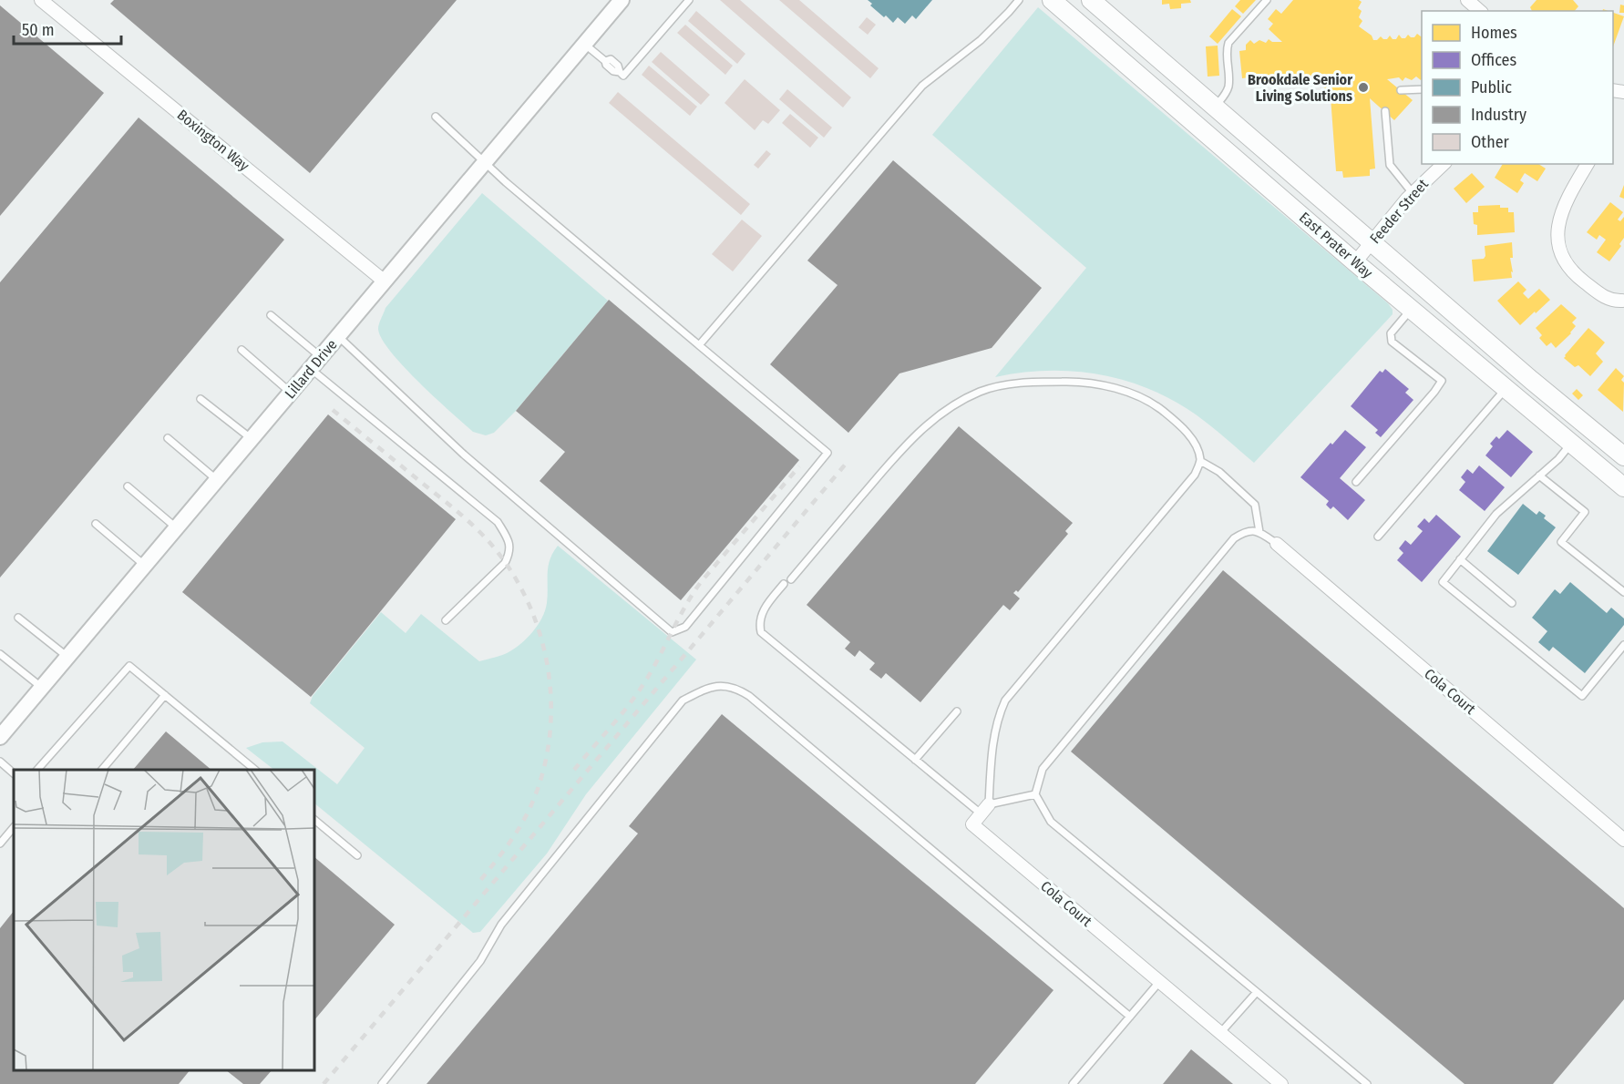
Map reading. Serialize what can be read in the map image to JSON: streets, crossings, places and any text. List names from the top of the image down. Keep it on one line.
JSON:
{"streets":{"main road":["East Prater Way"],"street":["Boxington Way","Feeder Street","Lillard Drive","Cola Court"]},"crossings":[["Boxington Way","Lillard Drive"],["Feeder Street","East Prater Way"]],"places":["Brookdale Senior Living Solutions"],"legend":["Homes","Offices","Public","Industry","Other"],"scale_bar":"50 m"}
